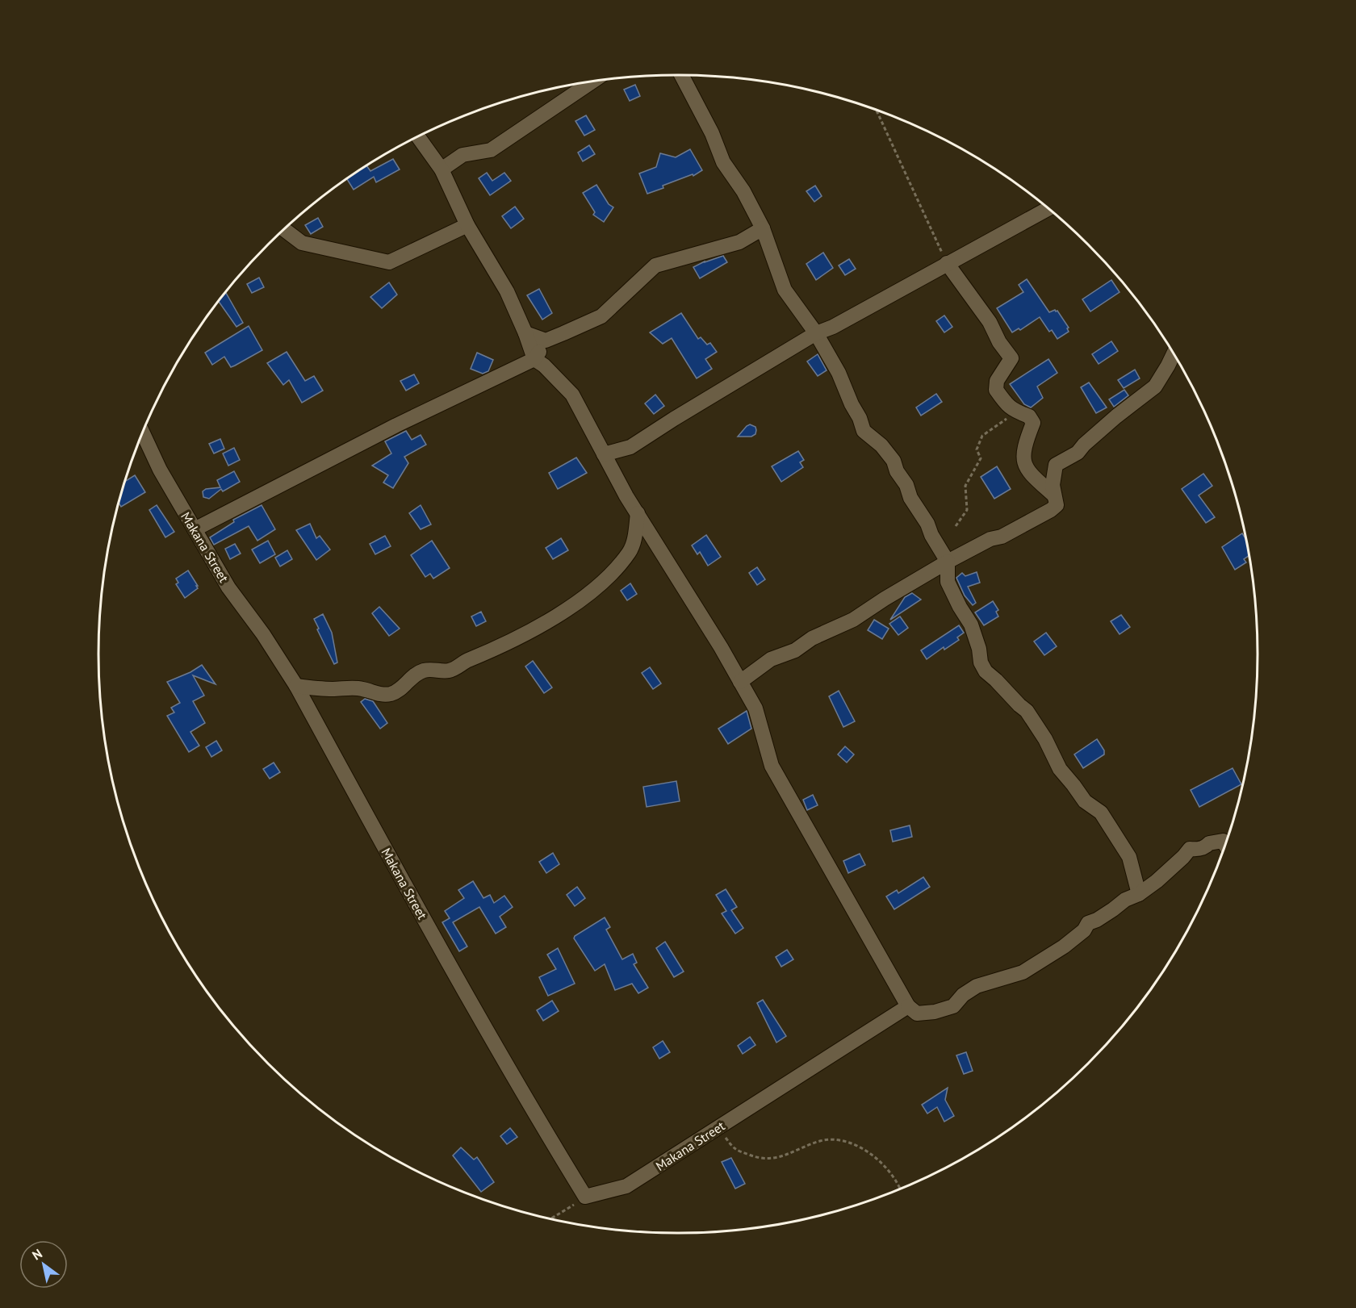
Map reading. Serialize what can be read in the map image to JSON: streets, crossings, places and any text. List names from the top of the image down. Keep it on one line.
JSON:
{"streets":{"street":["Makana Street"]},"north":"top left"}
